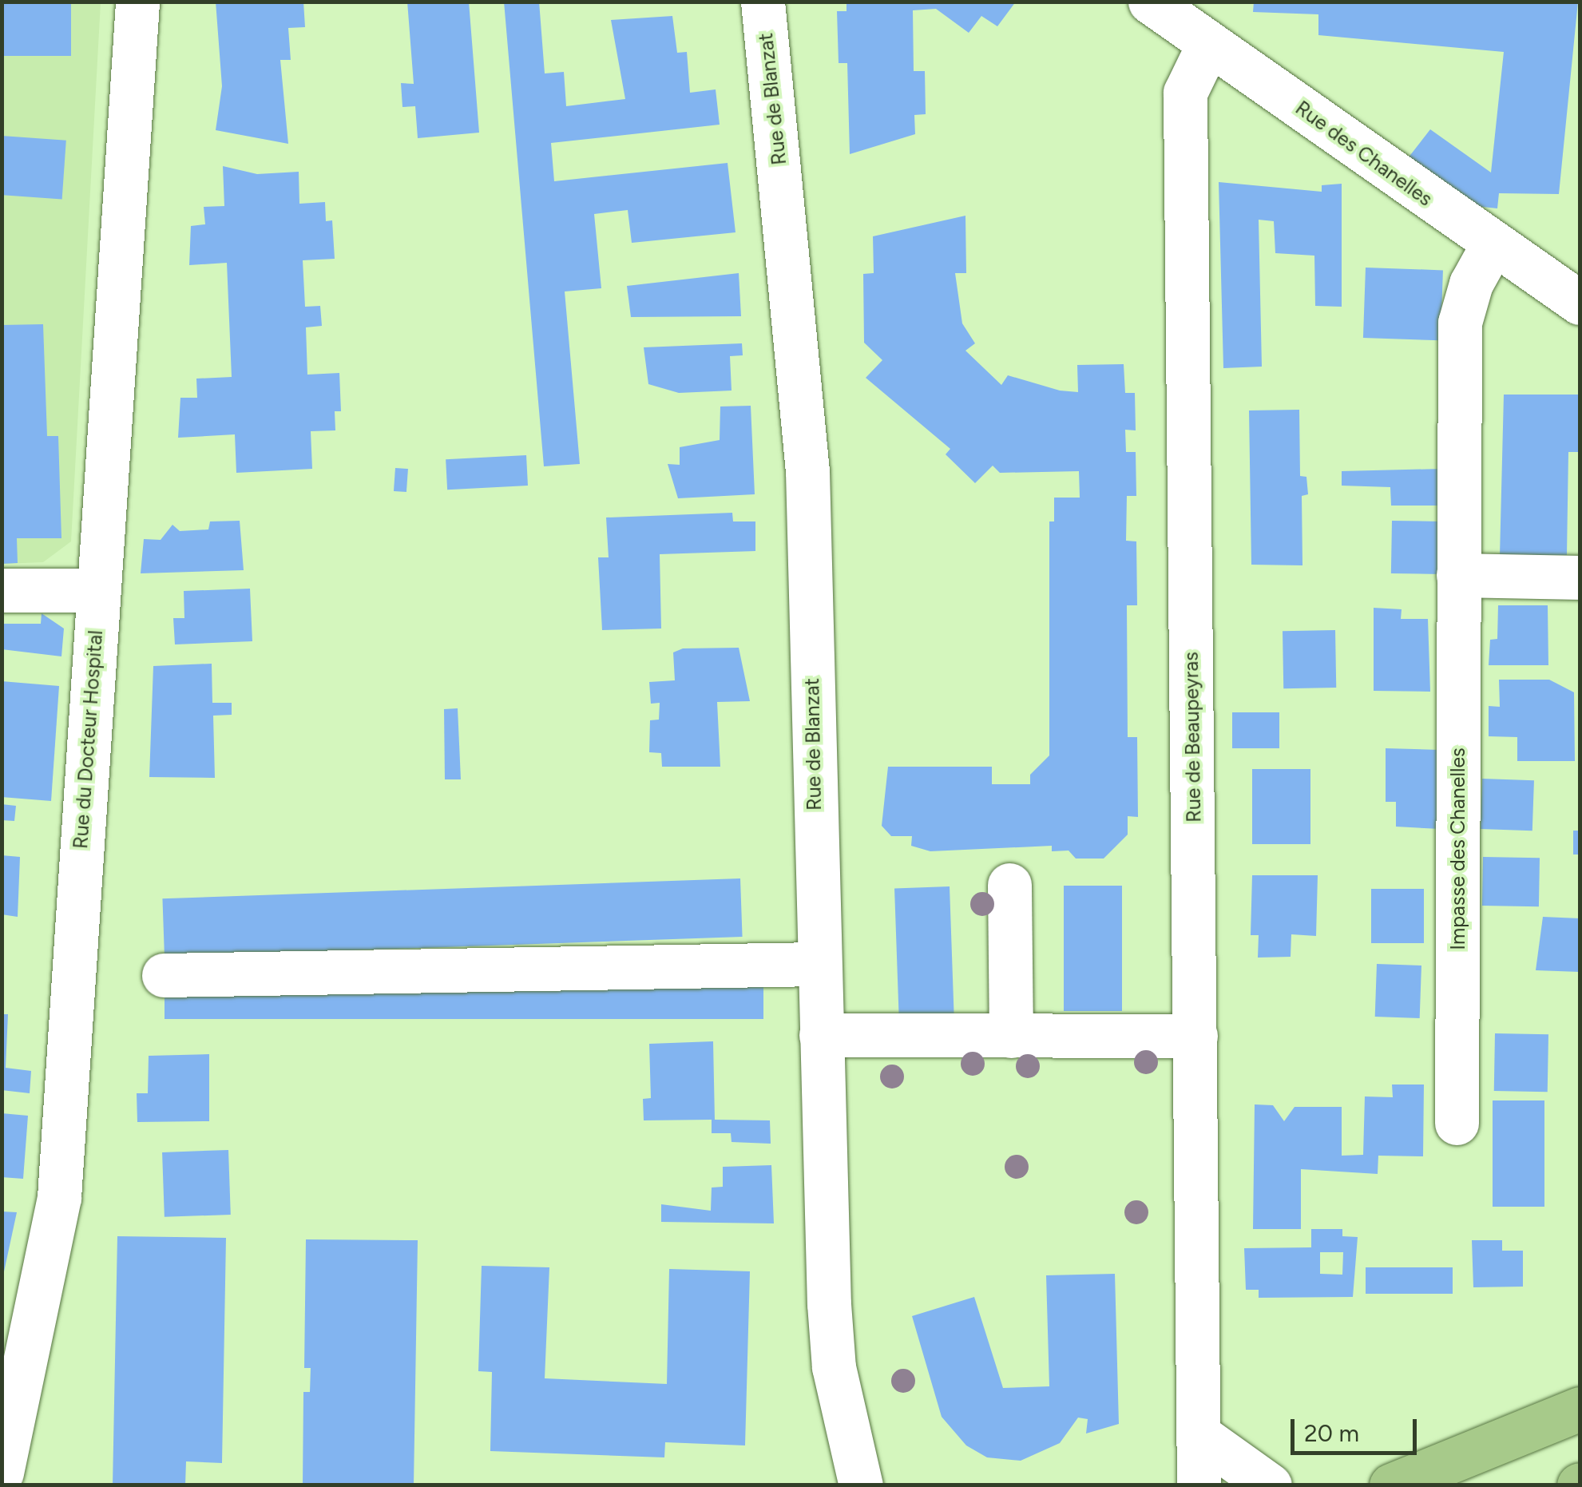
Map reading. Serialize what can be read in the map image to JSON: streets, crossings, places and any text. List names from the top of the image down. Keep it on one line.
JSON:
{"streets":{"street":["Rue de Blanzat","Rue des Chanelles","Rue de Beaupeyras","Rue du Docteur Hospital","Impasse des Chanelles"]},"crossings":[["Rue des Chanelles","Rue de Beaupeyras"],["Rue des Chanelles","Impasse des Chanelles"]],"scale_bar":"20 m"}
